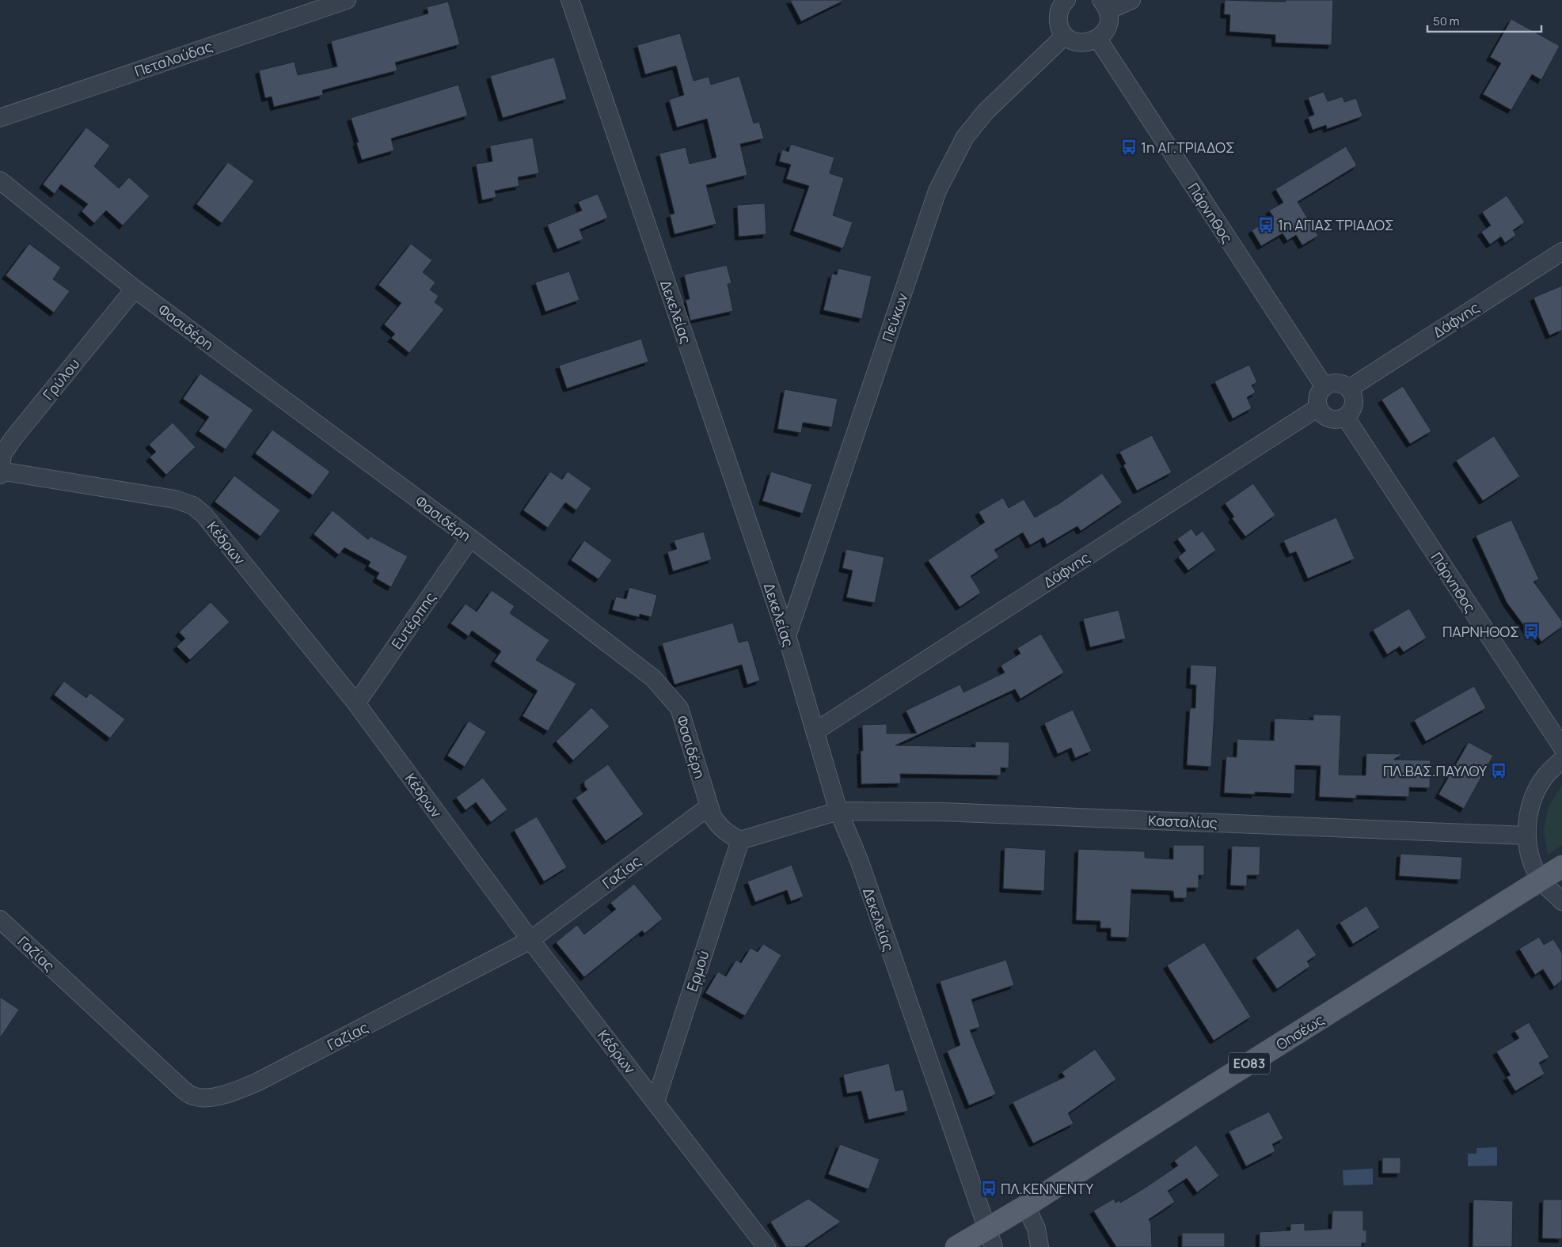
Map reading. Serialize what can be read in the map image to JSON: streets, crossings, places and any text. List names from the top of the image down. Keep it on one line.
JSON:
{"streets":{"main road":["Θησέως","ΕΟ83"],"street":["Πεταλούδας","Πάρνηθος","Δεκελείας","Πεύκων","Δάφνης","Φασιδέρη","Γρύλου","Κέδρων","Ευτέρπης","Κασταλίας","Γαζίας","Ερμού"]},"crossings":[["Πάρνηθος","Δάφνης"],["Δεκελείας","Πεύκων"],["Δεκελείας","Δάφνης"],["Δεκελείας","Κασταλίας"],["Δεκελείας","Θησέως"],["Φασιδέρη","Γρύλου"],["Φασιδέρη","Ευτέρπης"],["Φασιδέρη","Γαζίας"],["Φασιδέρη","Ερμού"],["Γρύλου","Κέδρων"],["Κέδρων","Ευτέρπης"],["Κέδρων","Γαζίας"],["Κέδρων","Ερμού"]],"places":{"bus stop":["1η ΑΓ.ΤΡΙΑΔΟΣ","1η ΑΓΙΑΣ ΤΡΙΑΔΟΣ","ΠΑΡΝΗΘΟΣ","ΠΛ.ΒΑΣ.ΠΑΥΛΟΥ","ΠΛ.ΚΕΝΝΕΝΤΥ"]},"scale_bar":"50 m"}
